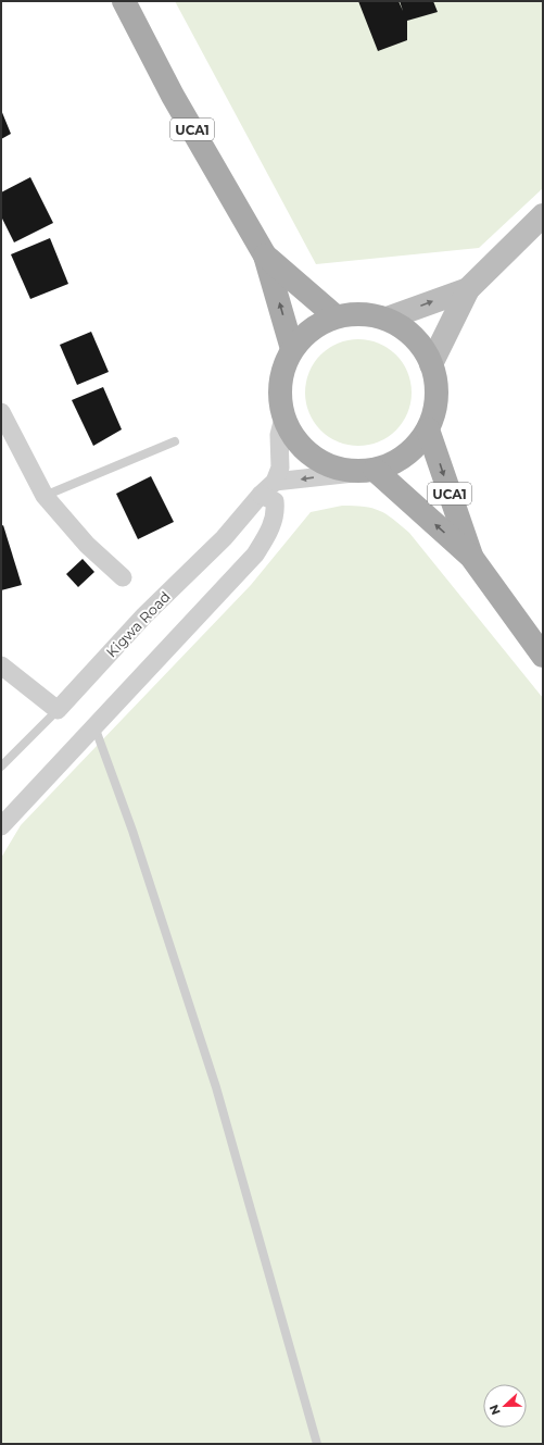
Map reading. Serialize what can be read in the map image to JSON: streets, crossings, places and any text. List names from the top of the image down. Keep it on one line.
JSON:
{"streets":{"main road":["UCA1"],"street":["Kigwa Road"]},"north":"left"}
